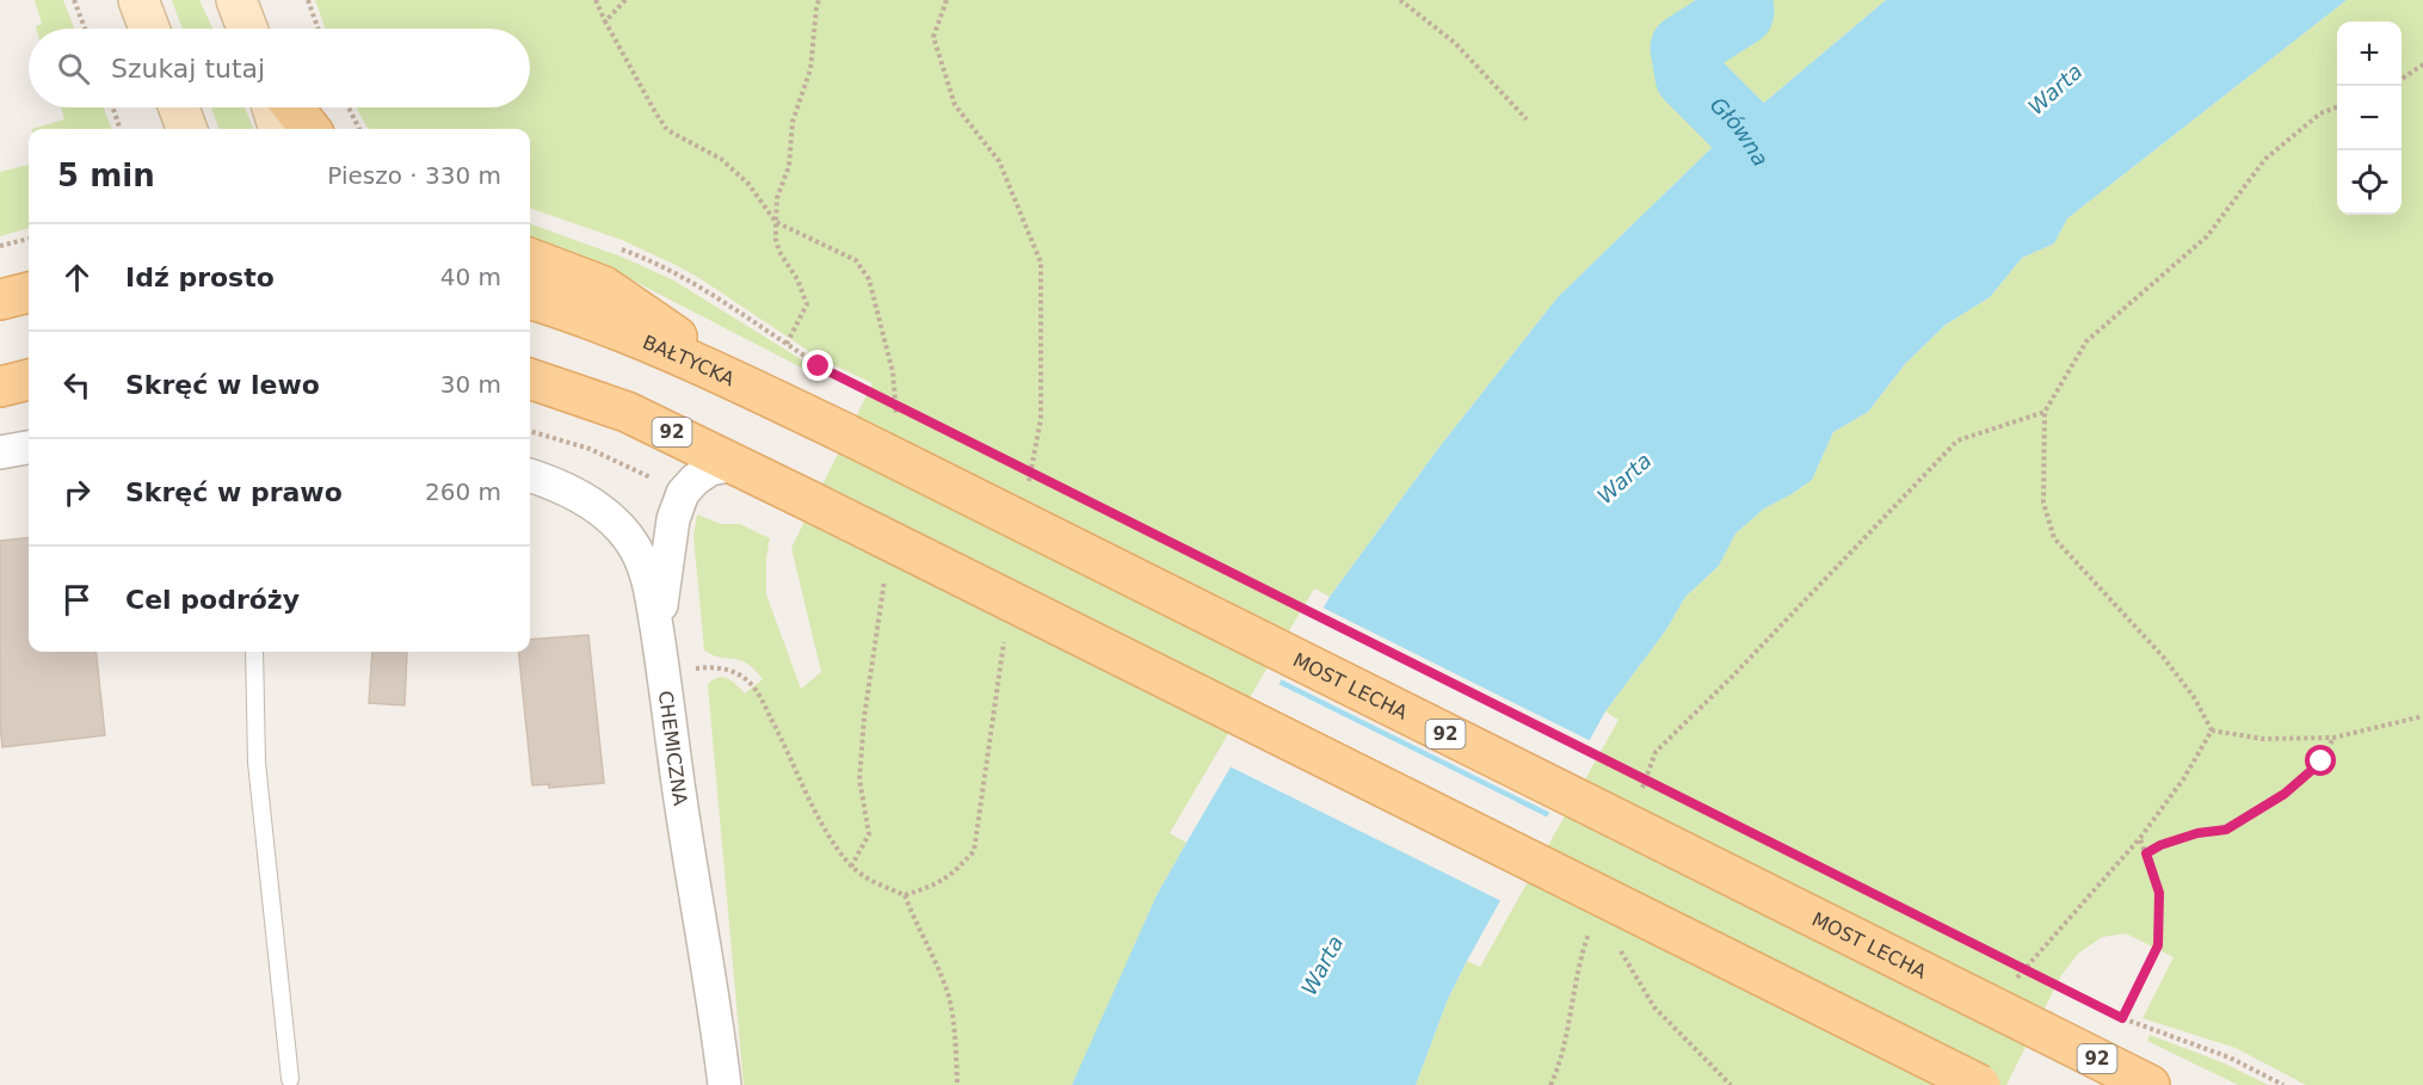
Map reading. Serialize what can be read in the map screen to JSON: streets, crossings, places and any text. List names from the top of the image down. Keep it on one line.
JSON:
{"streets":{"main road":["BAŁTYCKA","92","MOST LECHA"],"street":["CHEMICZNA"]},"crossings":[["BAŁTYCKA","MOST LECHA"]],"water":["Warta","Główna"],"page":{"map_buttons":["+","−"],"search":"Szukaj tutaj","heading":["5 min","Pieszo · 330 m"],"list":[["Idź prosto","40 m"],["Skręć w lewo","30 m"],["Skręć w prawo","260 m"],"Cel podróży"]}}
